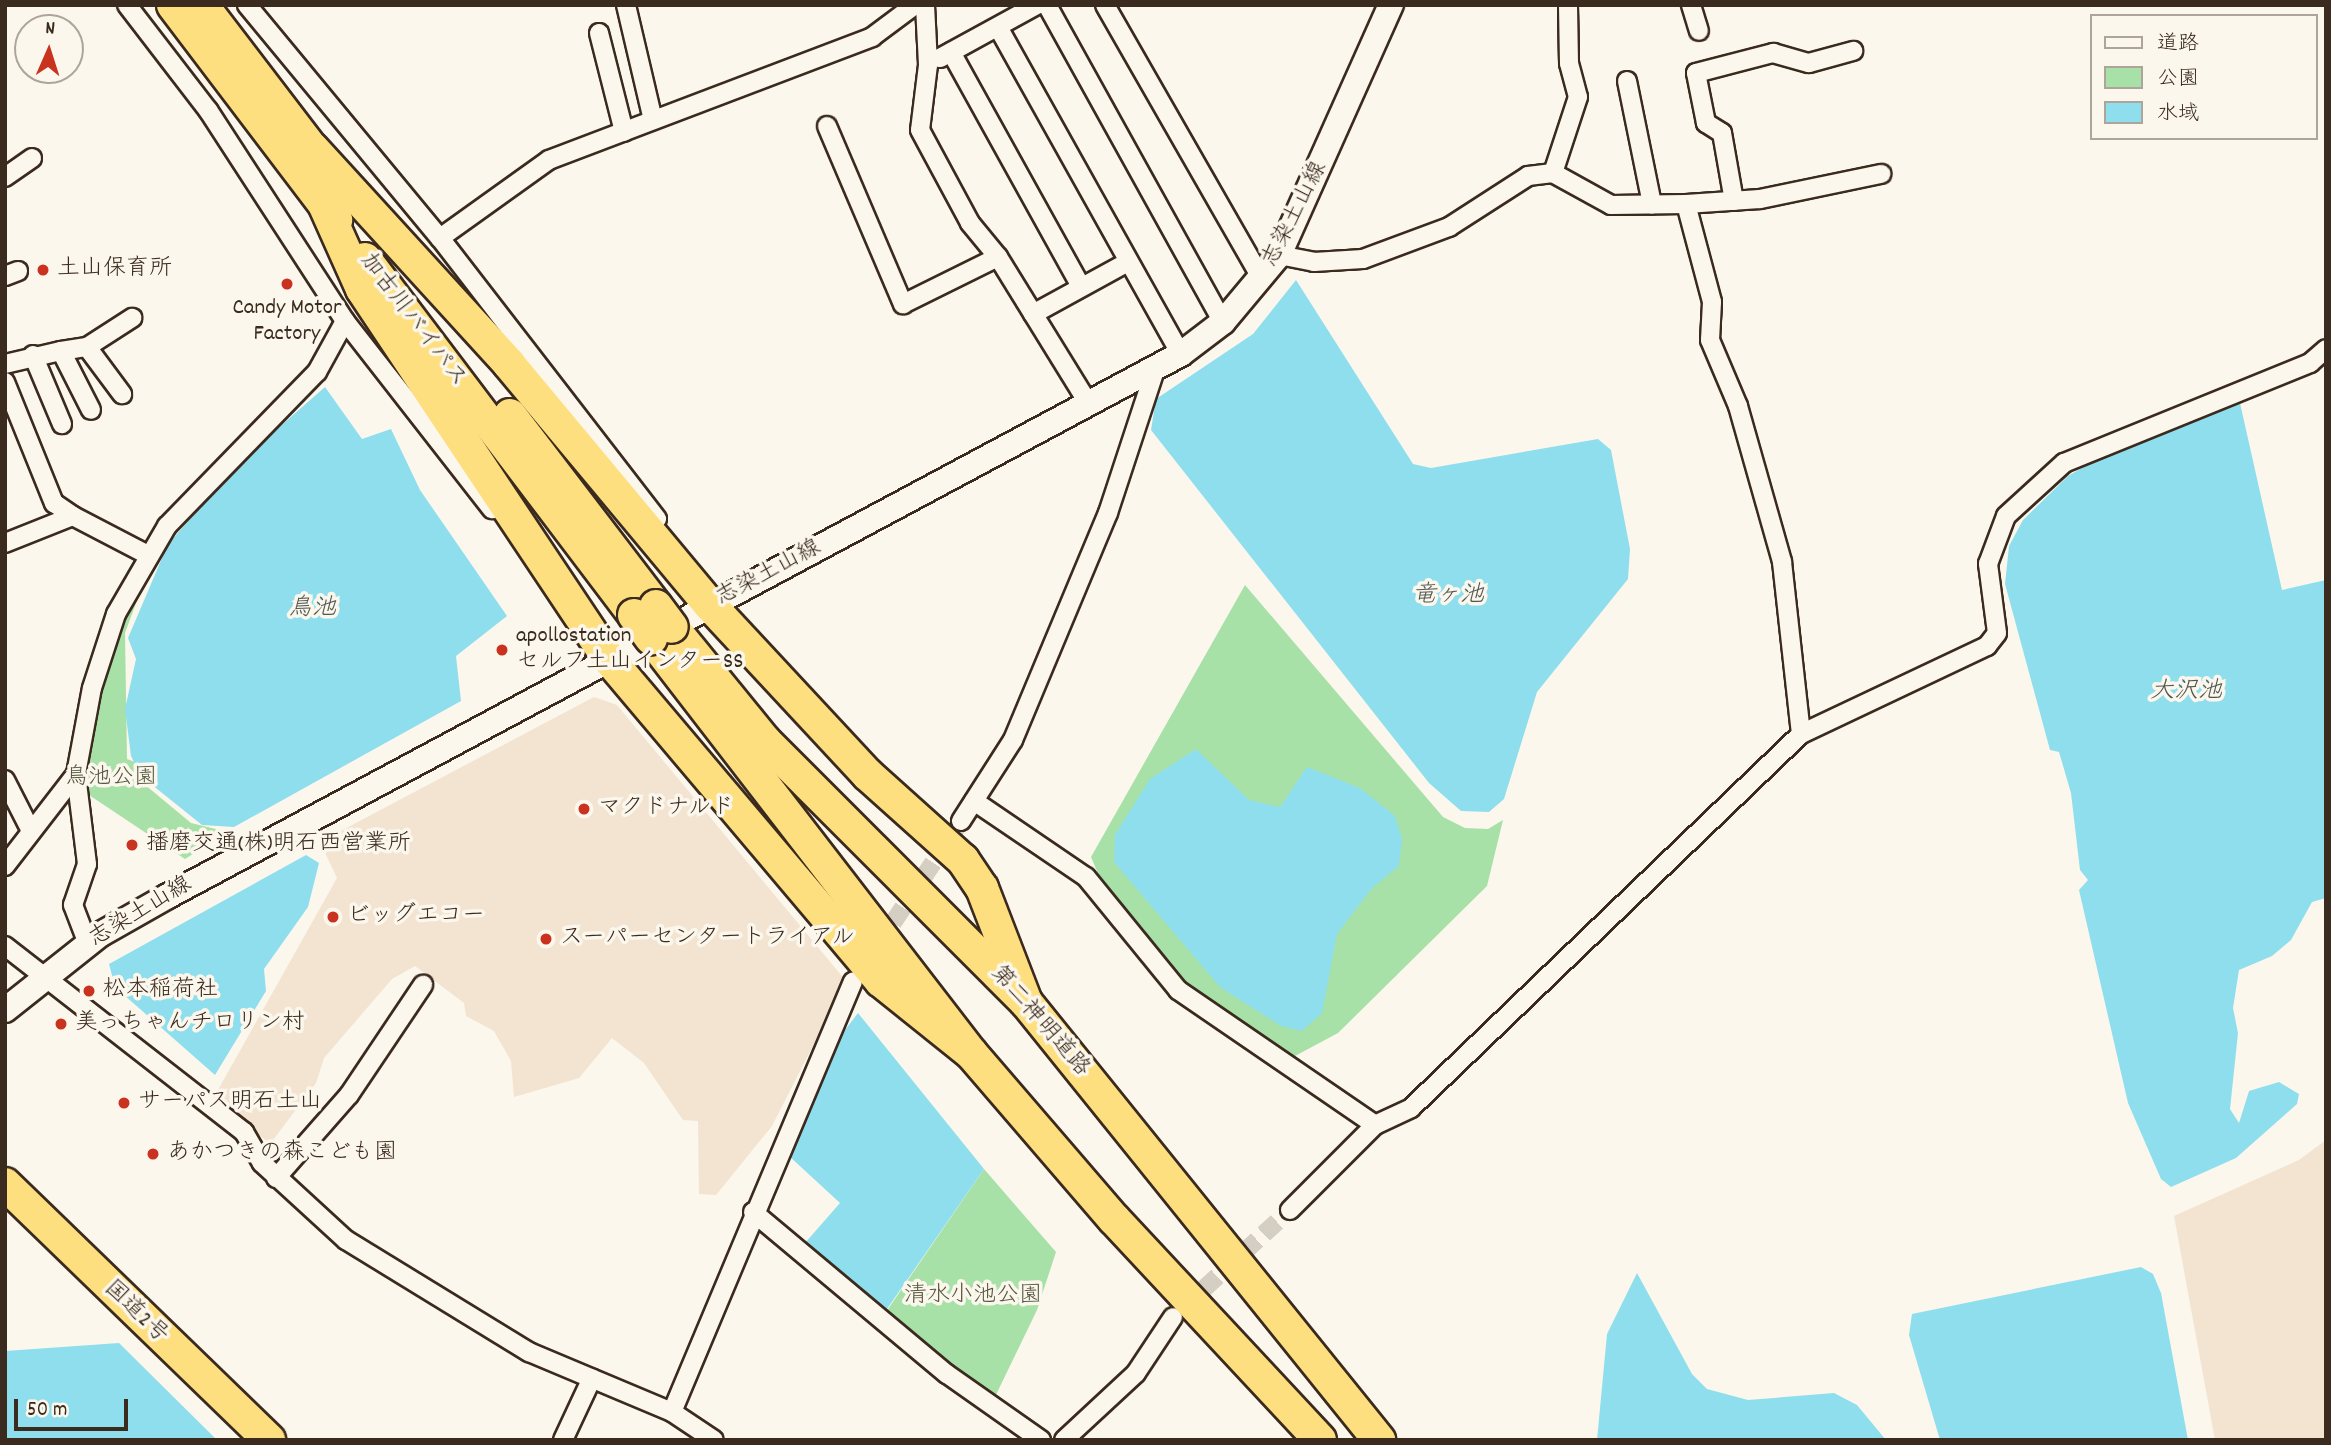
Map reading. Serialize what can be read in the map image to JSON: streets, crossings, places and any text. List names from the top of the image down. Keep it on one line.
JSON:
{"streets":{"highway":["加古川バイパス","第二神明道路","国道2号"],"main road":["志染土山線"]},"crossings":[["加古川バイパス","第二神明道路"]],"water":["竜ヶ池","鳥池","大沢池"],"parks":["鳥池公園","清水小池公園"],"places":["土山保育所","Candy Motor Factory","apollostation セルフ土山インターSS","マクドナルド","播磨交通(株)明石西営業所","ビッグエコー","スーパーセンタートライアル","松本稲荷社","美っちゃんチロリン村","サーパス明石土山","あかつきの森こども園"],"legend":["道路","公園","水域"],"scale_bar":"50 m","north":"top"}
